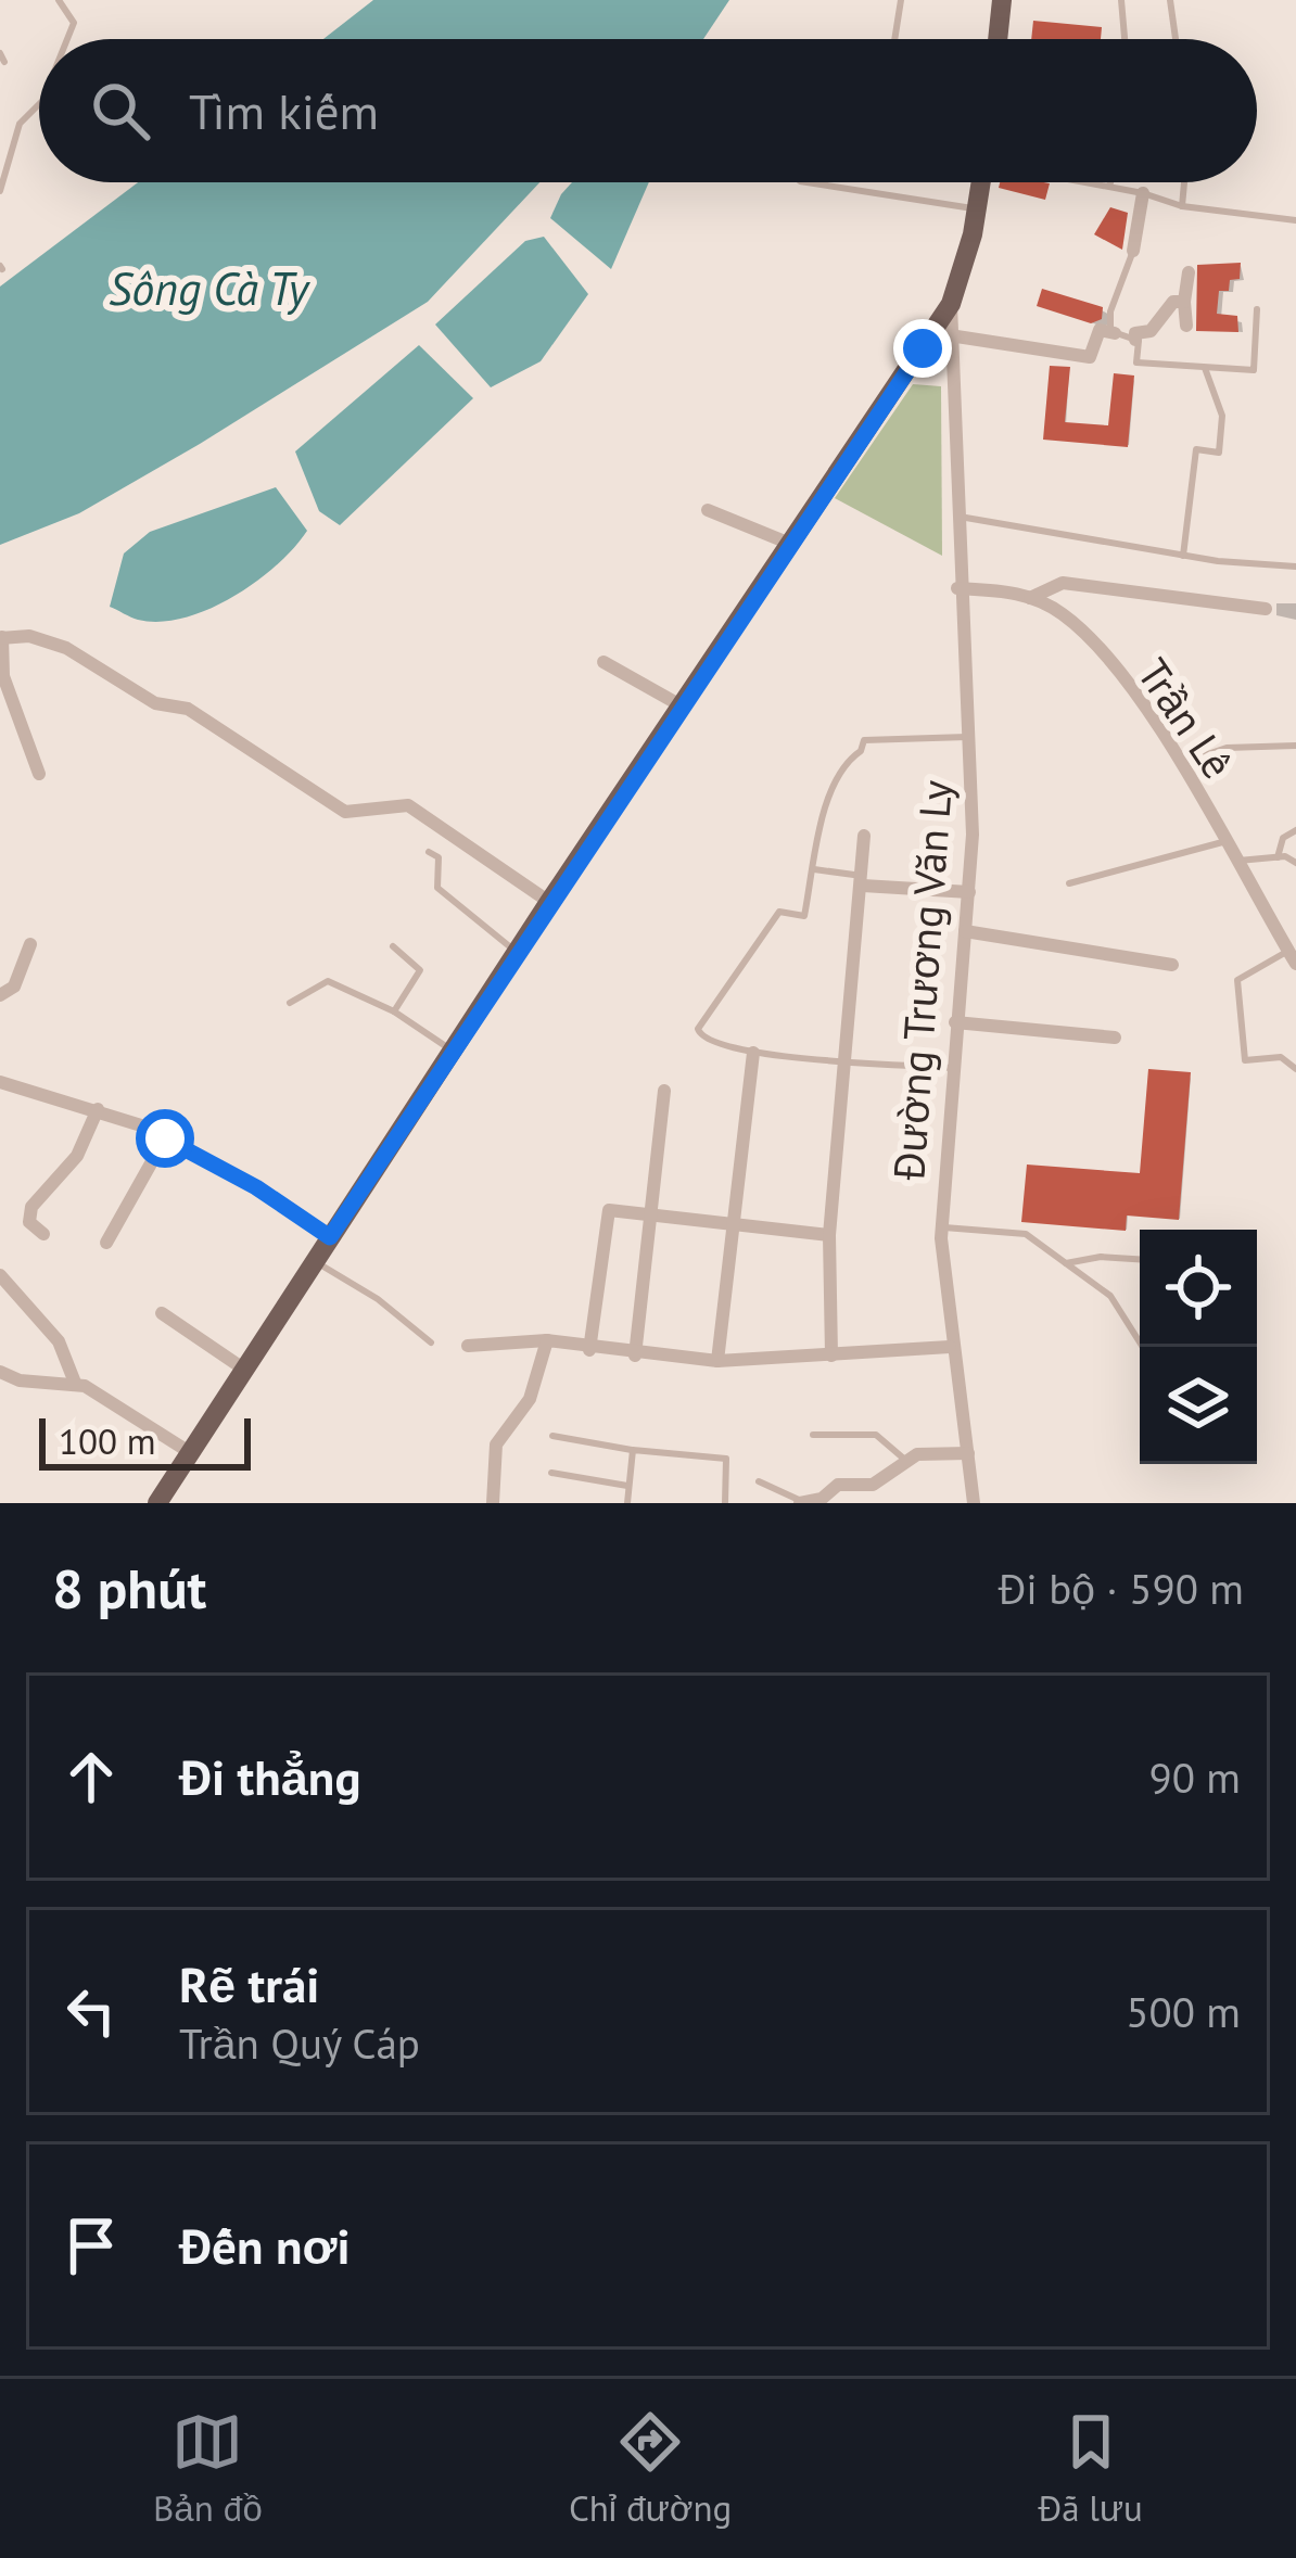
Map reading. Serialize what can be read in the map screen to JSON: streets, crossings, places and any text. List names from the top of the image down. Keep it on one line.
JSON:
{"streets":{"street":["Trần Lê","Đường Trương Văn Ly"]},"crossings":[["Trần Lê","Đường Trương Văn Ly"]],"water":["Sông Cà Ty"],"scale_bar":"100 m","page":{"search":"Tìm kiếm","scale":"100 m","heading":["8 phút","Đi bộ · 590 m"],"list":[["Đi thẳng","90 m"],["Rẽ trái","Trần Quý Cáp","500 m"],"Đến nơi"],"nav":["Bản đồ","Chỉ đường","Đã lưu"]}}
